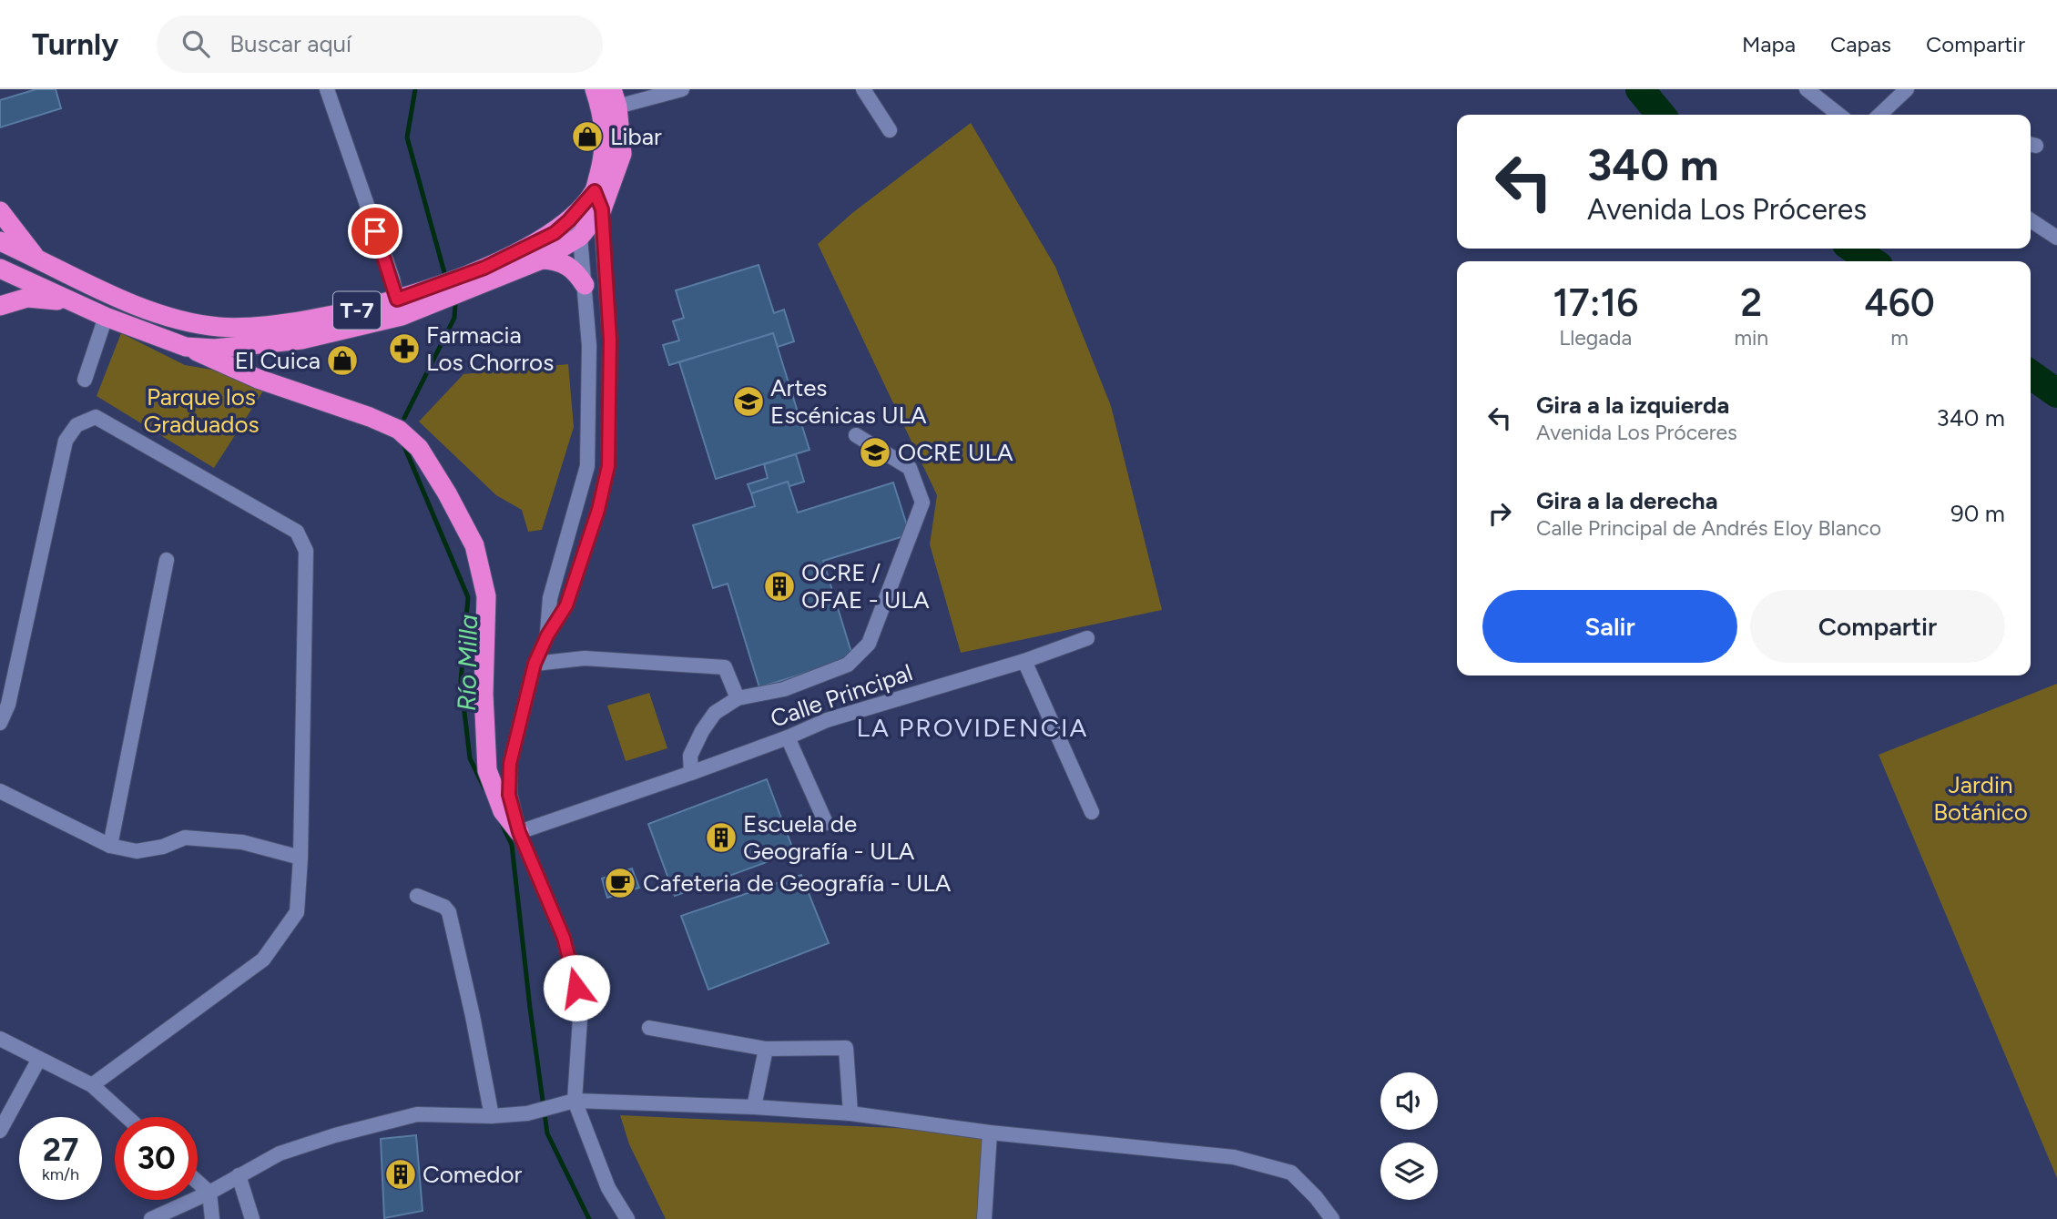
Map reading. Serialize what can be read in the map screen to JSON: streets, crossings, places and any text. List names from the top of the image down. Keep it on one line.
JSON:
{"streets":{"highway":["T-7"],"street":["Calle Principal"]},"districts":["LA PROVIDENCIA"],"water":["Río Milla"],"parks":["Parque los Graduados","Jardin Botánico"],"places":{"shop":["Libar","El Cuica"],"pharmacy":["Farmacia Los Chorros"],"school or university":["Artes Escénicas ULA","OCRE ULA"],"building":["OCRE / OFAE - ULA","Escuela de Geografía - ULA","Comedor"],"cafe":["Cafeteria de Geografía - ULA"]},"page":{"header":"Turnly","search":"Buscar aquí","nav":["Mapa","Capas","Compartir"],"turn":["340 m","Avenida Los Próceres"],"eta":["17:16","Llegada","2","min","460","m"],"list":[{"name":"Gira a la izquierda","note":"Avenida Los Próceres","value":"340 m"},{"name":"Gira a la derecha","note":"Calle Principal de Andrés Eloy Blanco","value":"90 m"}],"buttons":["Salir","Compartir"],"speed":"27 km/h","limit":"30"}}
